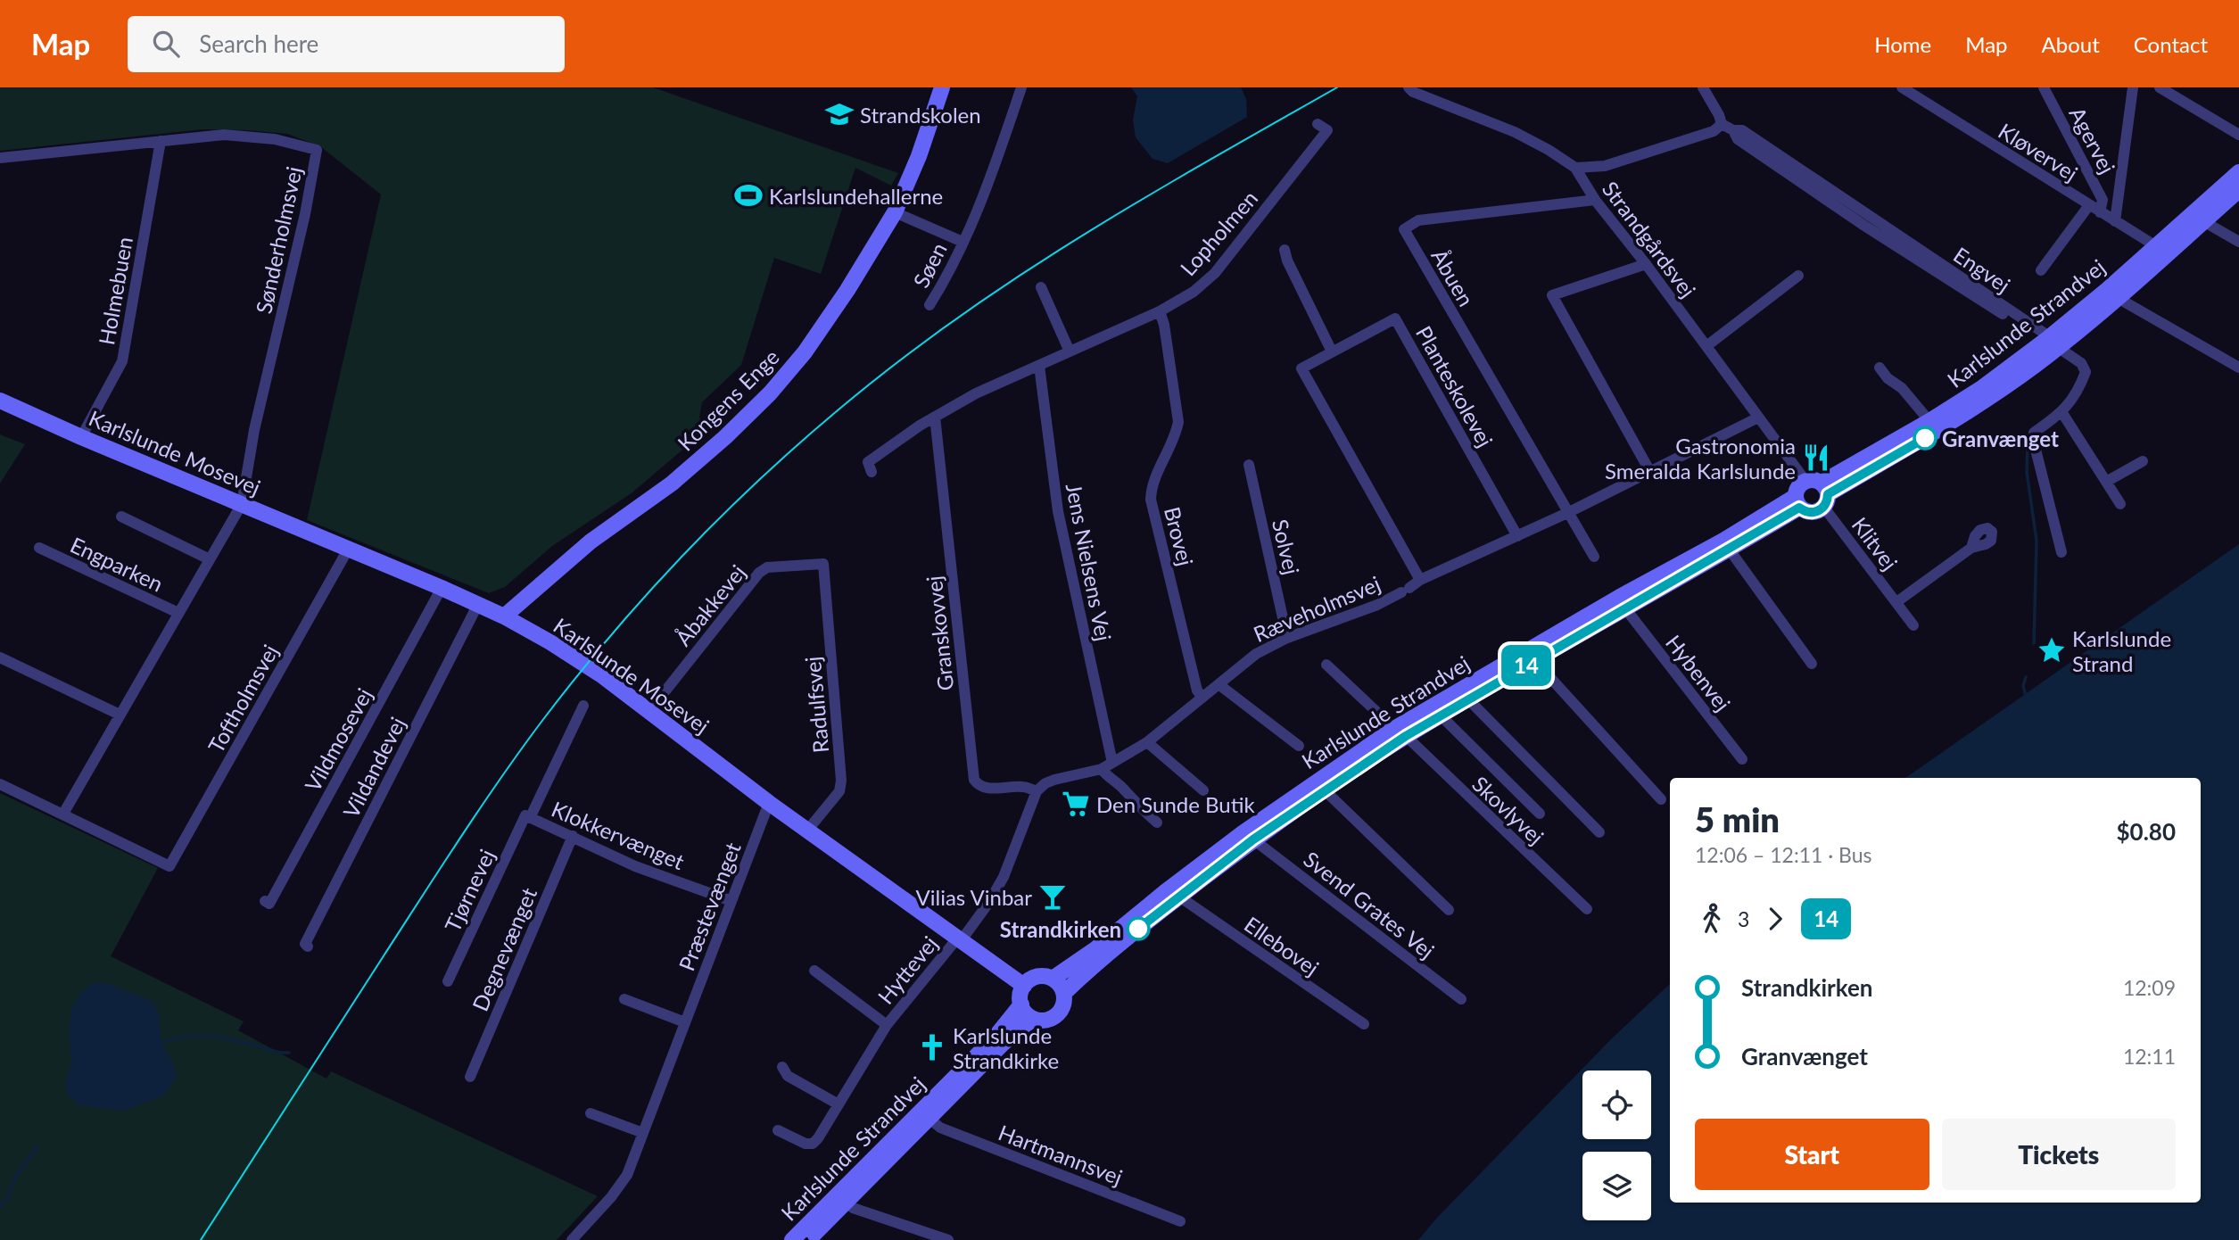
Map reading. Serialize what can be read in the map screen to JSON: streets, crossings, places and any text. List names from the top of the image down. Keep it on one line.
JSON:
{"streets":{"main road":["Karlslunde Strandvej","Kongens Enge","Karlslunde Mosevej"],"street":["Agervej","Kløvervej","Lopholmen","Strandgårdsvej","Sønderholmsvej","Søen","Engvej","Åbuen","Holmebuen","Planteskolevej","Brovej","Klitvej","Solvej","Jens Nielsens Vej","Engparken","Åbakkevej","Ræveholmsvej","Granskovvej","Hybenvej","Toftholmsvej","Radulfsvej","Vildmosevej","Vildandevej","Skovlyvej","Klokkervænget","Tjørnevej","Svend Grates Vej","Præstevænget","Ellebovej","Degnevænget","Hyttevej","Hartmannsvej"]},"crossings":[["Agervej","Kløvervej"],["Kløvervej","Karlslunde Strandvej"],["Lopholmen","Brovej"],["Lopholmen","Jens Nielsens Vej"],["Lopholmen","Granskovvej"],["Strandgårdsvej","Åbuen"],["Strandgårdsvej","Karlslunde Strandvej"],["Strandgårdsvej","Klitvej"],["Strandgårdsvej","Ræveholmsvej"],["Sønderholmsvej","Holmebuen"],["Sønderholmsvej","Karlslunde Mosevej"],["Sønderholmsvej","Engparken"],["Søen","Kongens Enge"],["Engvej","Karlslunde Strandvej"],["Åbuen","Ræveholmsvej"],["Holmebuen","Karlslunde Mosevej"],["Karlslunde Strandvej","Karlslunde Mosevej"],["Karlslunde Strandvej","Klitvej"],["Karlslunde Strandvej","Hybenvej"],["Karlslunde Strandvej","Skovlyvej"],["Karlslunde Strandvej","Svend Grates Vej"],["Karlslunde Strandvej","Ellebovej"],["Karlslunde Strandvej","Hartmannsvej"],["Planteskolevej","Ræveholmsvej"],["Kongens Enge","Karlslunde Mosevej"],["Karlslunde Mosevej","Engparken"],["Karlslunde Mosevej","Åbakkevej"],["Karlslunde Mosevej","Toftholmsvej"],["Karlslunde Mosevej","Radulfsvej"],["Karlslunde Mosevej","Vildmosevej"],["Karlslunde Mosevej","Vildandevej"],["Karlslunde Mosevej","Præstevænget"],["Karlslunde Mosevej","Hyttevej"],["Brovej","Ræveholmsvej"],["Solvej","Ræveholmsvej"],["Jens Nielsens Vej","Ræveholmsvej"],["Engparken","Toftholmsvej"],["Åbakkevej","Radulfsvej"],["Ræveholmsvej","Granskovvej"],["Klokkervænget","Tjørnevej"],["Klokkervænget","Præstevænget"],["Klokkervænget","Degnevænget"]],"places":{"school or university":["Strandskolen"],"sports":["Karlslundehallerne"],"other":["Granvænget","Strandkirken"],"restaurant":["Gastronomia Smeralda Karlslunde"],"place":["Karlslunde Strand"],"supermarket":["Den Sunde Butik"],"bar":["Vilias Vinbar"],"church":["Karlslunde Strandkirke"]},"lines":["bus line 14"],"page":{"header":"Map","search":"Search here","nav":["Home","Map","About","Contact"],"on_map":"14","heading":["5 min","12:06 – 12:11 · Bus","$0.80"],"legs":["3","14"],"list":[{"name":"Strandkirken","value":"12:09"},{"name":"Granvænget","value":"12:11"}],"buttons":["Start","Tickets"]}}
